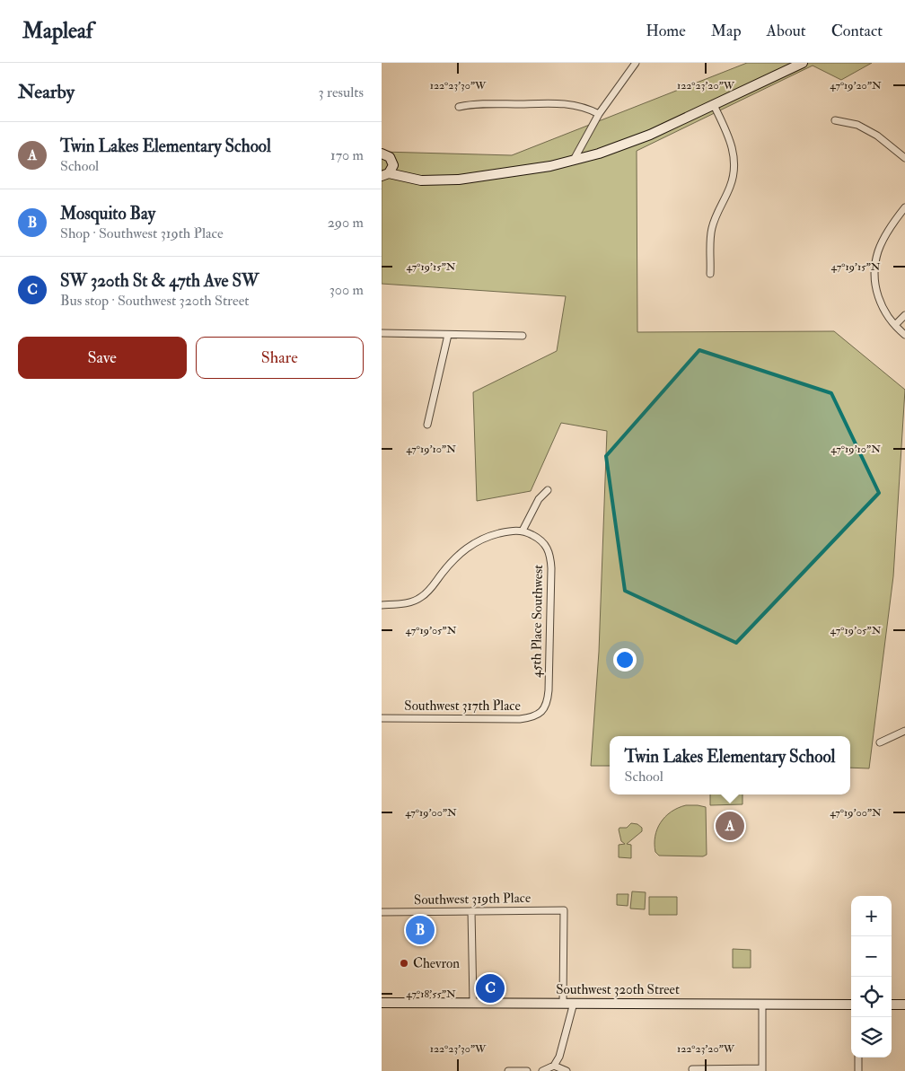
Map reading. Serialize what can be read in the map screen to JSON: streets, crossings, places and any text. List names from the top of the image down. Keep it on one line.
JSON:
{"streets":{"main road":["Southwest 320th Street"],"street":["45th Place Southwest","Southwest 317th Place","Southwest 319th Place"]},"crossings":[["45th Place Southwest","Southwest 317th Place"],["Southwest 319th Place","Southwest 320th Street"]],"places":["Chevron"],"page":{"header":"Mapleaf","nav":["Home","Map","About","Contact"],"heading":["Nearby","3 results"],"list":[{"mark":"A","name":"Twin Lakes Elementary School","note":"School","value":"170 m"},{"mark":"B","name":"Mosquito Bay","note":"Shop · Southwest 319th Place","value":"290 m"},{"mark":"C","name":"SW 320th St & 47th Ave SW","note":"Bus stop · Southwest 320th Street","value":"300 m"}],"buttons":["Save","Share"],"popup":["Twin Lakes Elementary School","School"],"pins":["A","B","C"],"map_buttons":["+","−"]},"coordinates":["47°19'20\"N","122°23'30\"W","122°23'20\"W","47°19'15\"N","47°19'10\"N","47°19'05\"N","47°19'00\"N","47°18'55\"N"]}
